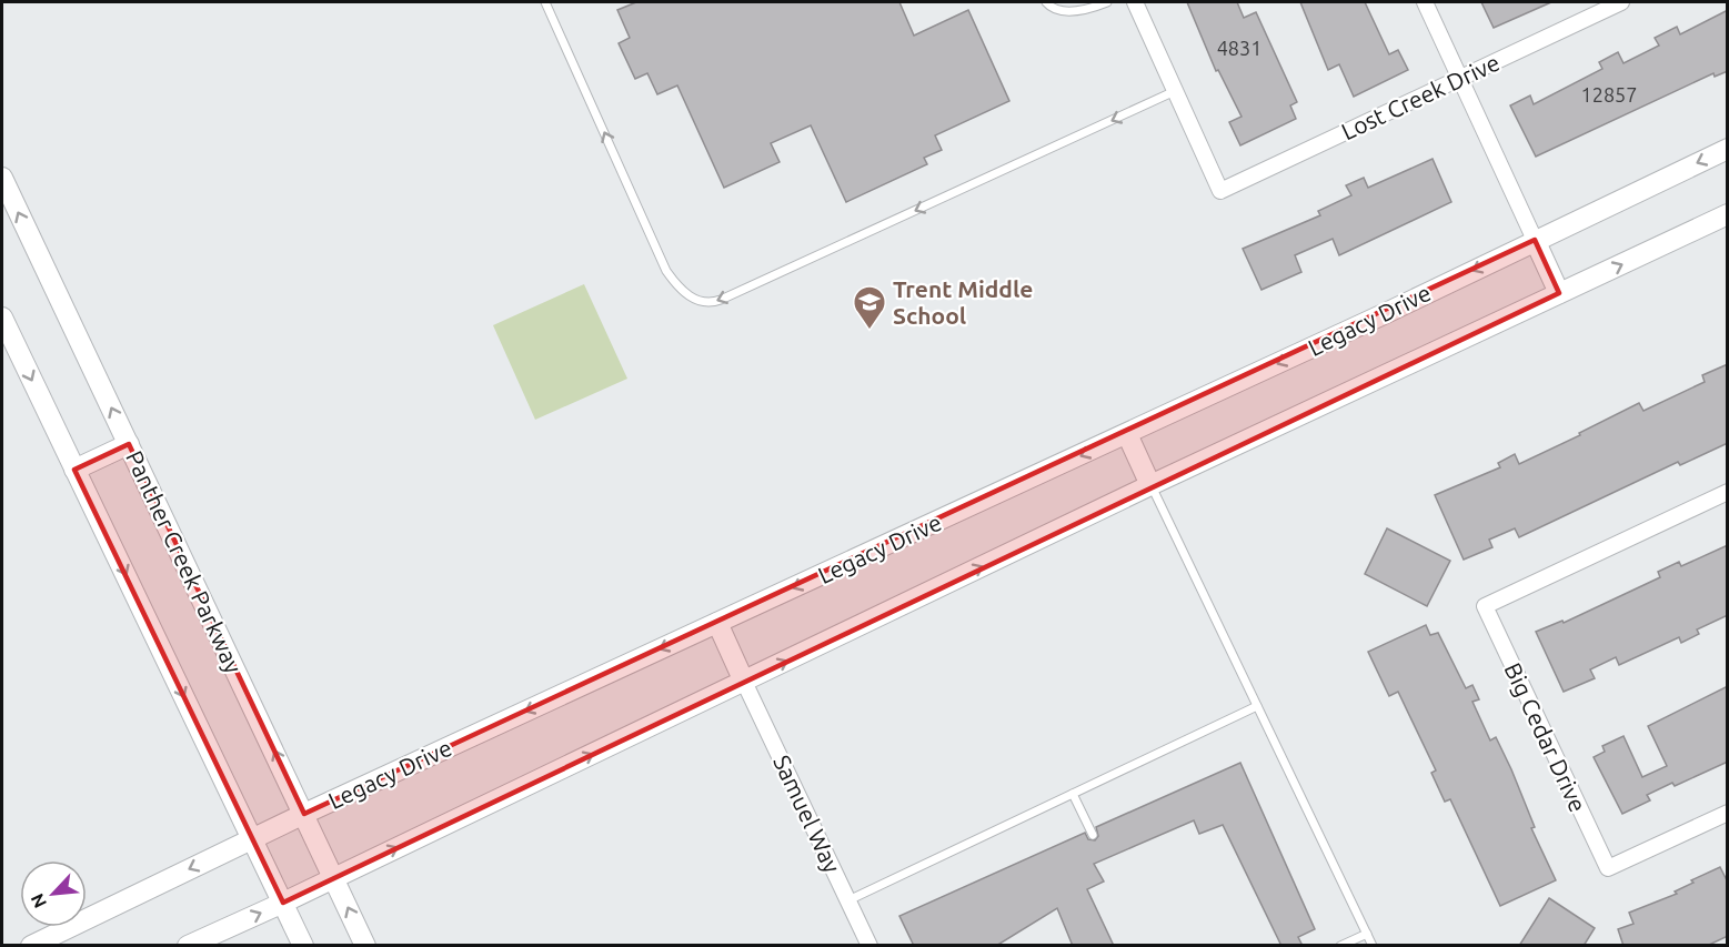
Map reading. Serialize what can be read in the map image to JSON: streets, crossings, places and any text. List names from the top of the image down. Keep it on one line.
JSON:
{"streets":{"main road":["Legacy Drive","Panther Creek Parkway"],"street":["Lost Creek Drive","Big Cedar Drive","Samuel Way"]},"crossings":[["Legacy Drive","Panther Creek Parkway"]],"places":{"school or university":["Trent Middle School"]},"house_numbers":["4831","12857"],"north":"bottom left"}
